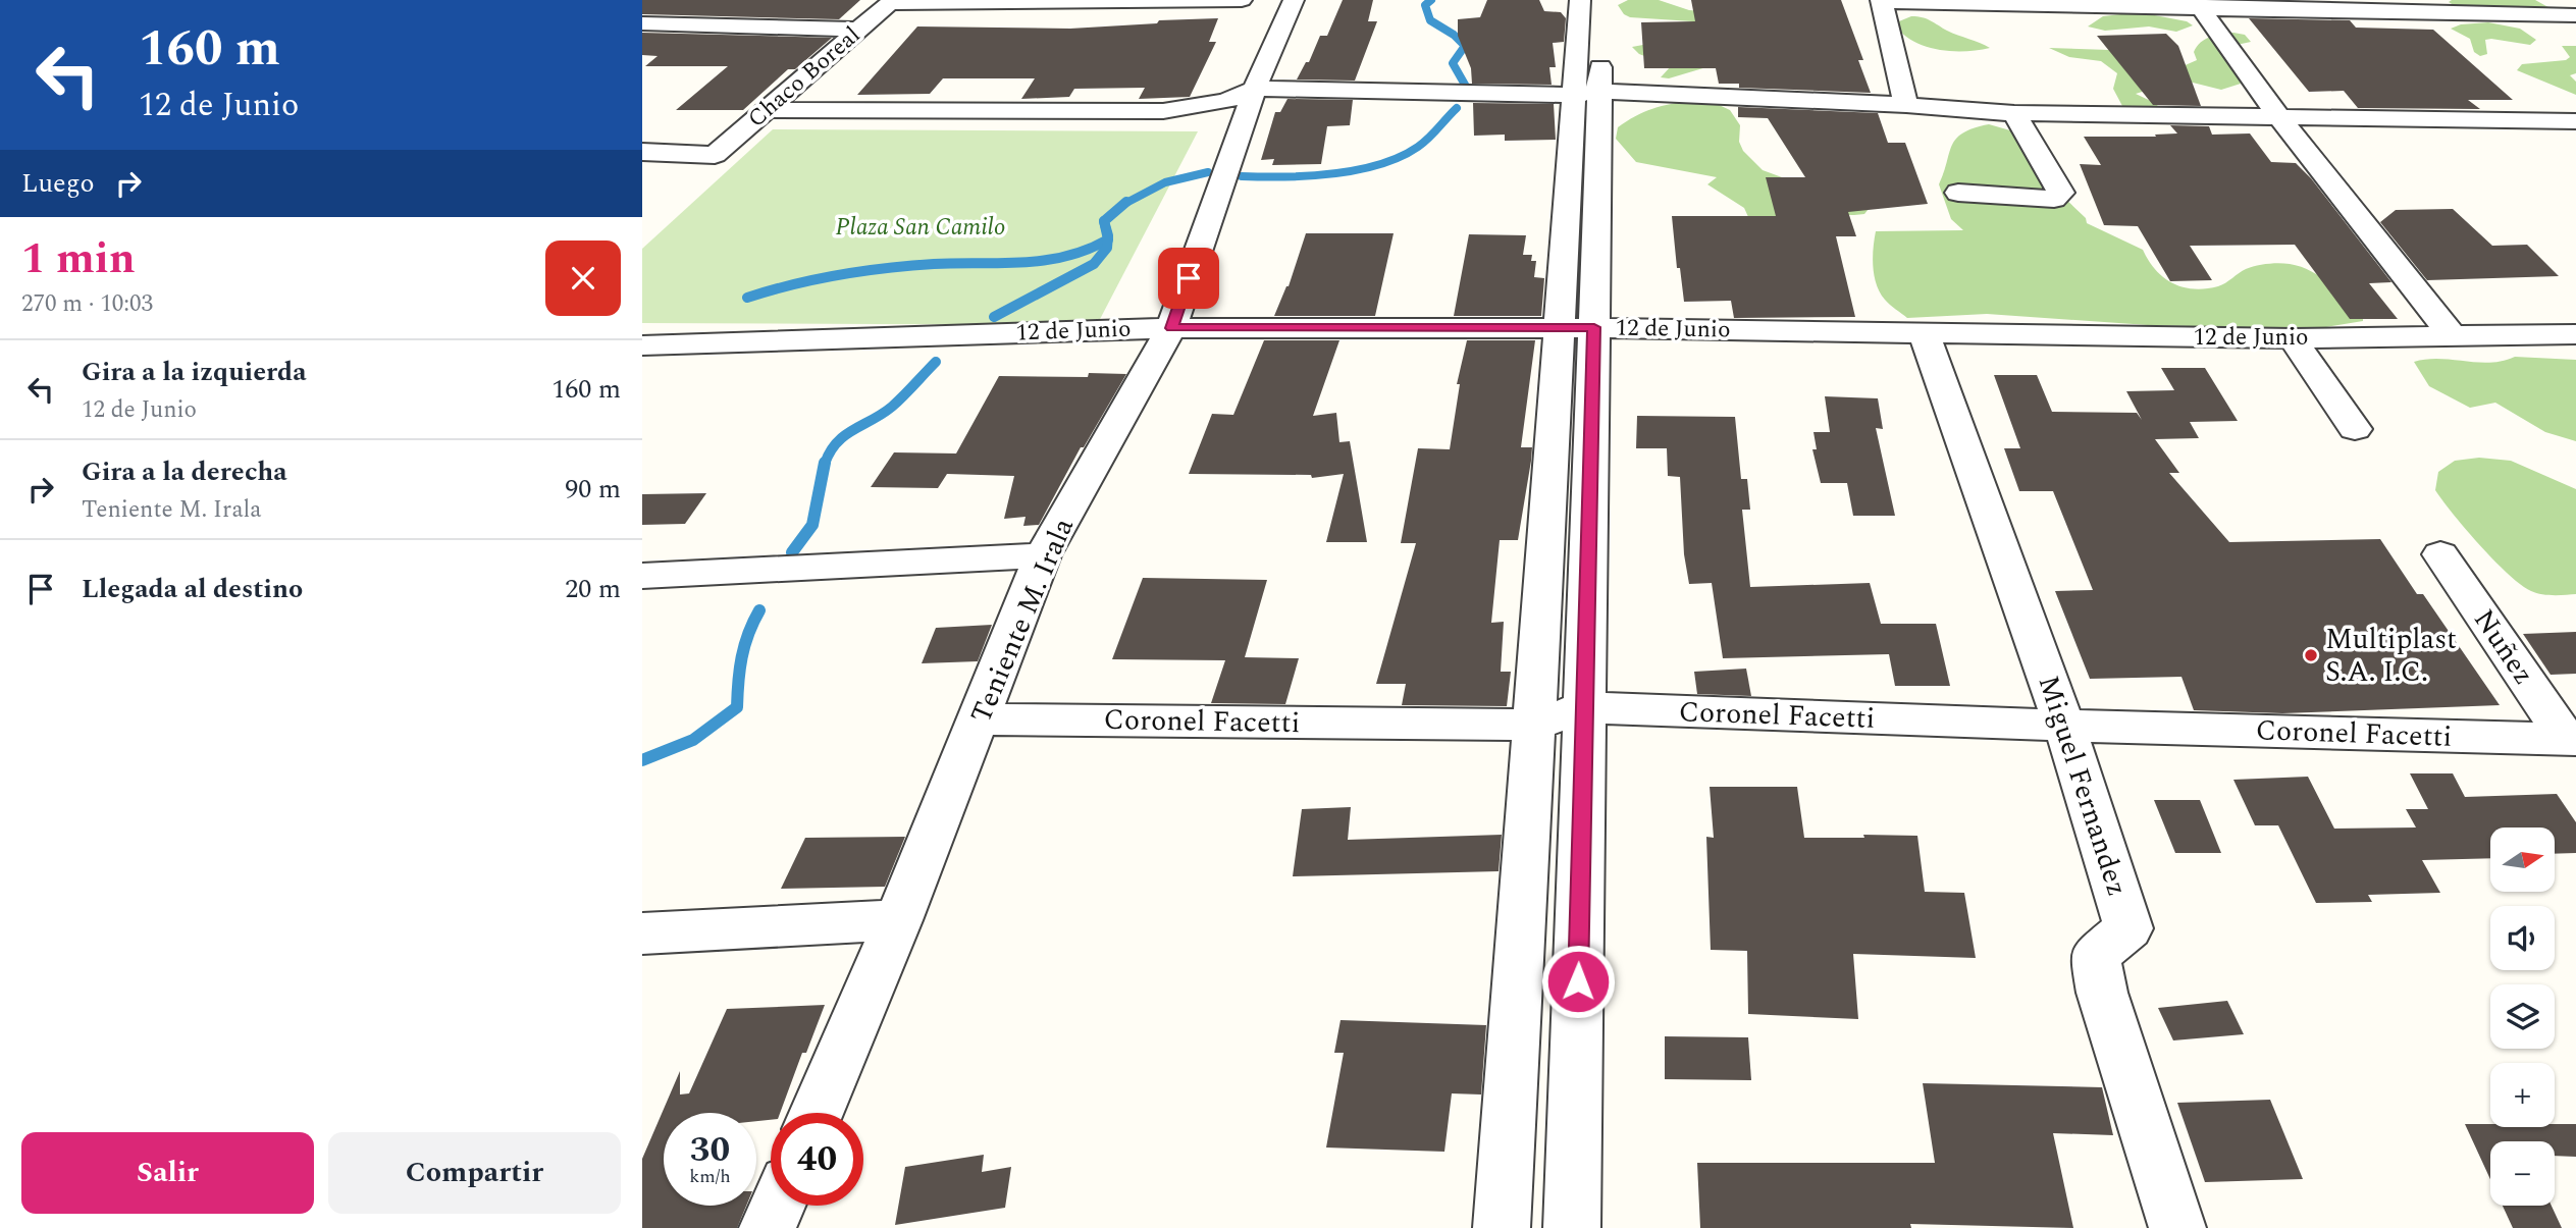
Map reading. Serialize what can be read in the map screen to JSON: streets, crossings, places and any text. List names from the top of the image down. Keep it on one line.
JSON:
{"streets":{"street":["Chaco Boreal","12 de Junio","Teniente M. Irala","Nuñez","Coronel Facetti","Miguel Fernandez"]},"crossings":[["12 de Junio","Teniente M. Irala"],["12 de Junio","Miguel Fernandez"],["Teniente M. Irala","Coronel Facetti"],["Nuñez","Coronel Facetti"],["Coronel Facetti","Miguel Fernandez"]],"parks":["Plaza San Camilo"],"places":["Multiplast S.A. I.C."],"north":"right","page":{"turn":["160 m","12 de Junio"],"then":"Luego","heading":["1 min","270 m · 10:03"],"list":[{"name":"Gira a la izquierda","note":"12 de Junio","value":"160 m"},{"name":"Gira a la derecha","note":"Teniente M. Irala","value":"90 m"},{"name":"Llegada al destino","value":"20 m"}],"map_buttons":["+","−"],"speed":"30 km/h","limit":"40","buttons":["Salir","Compartir"]}}
